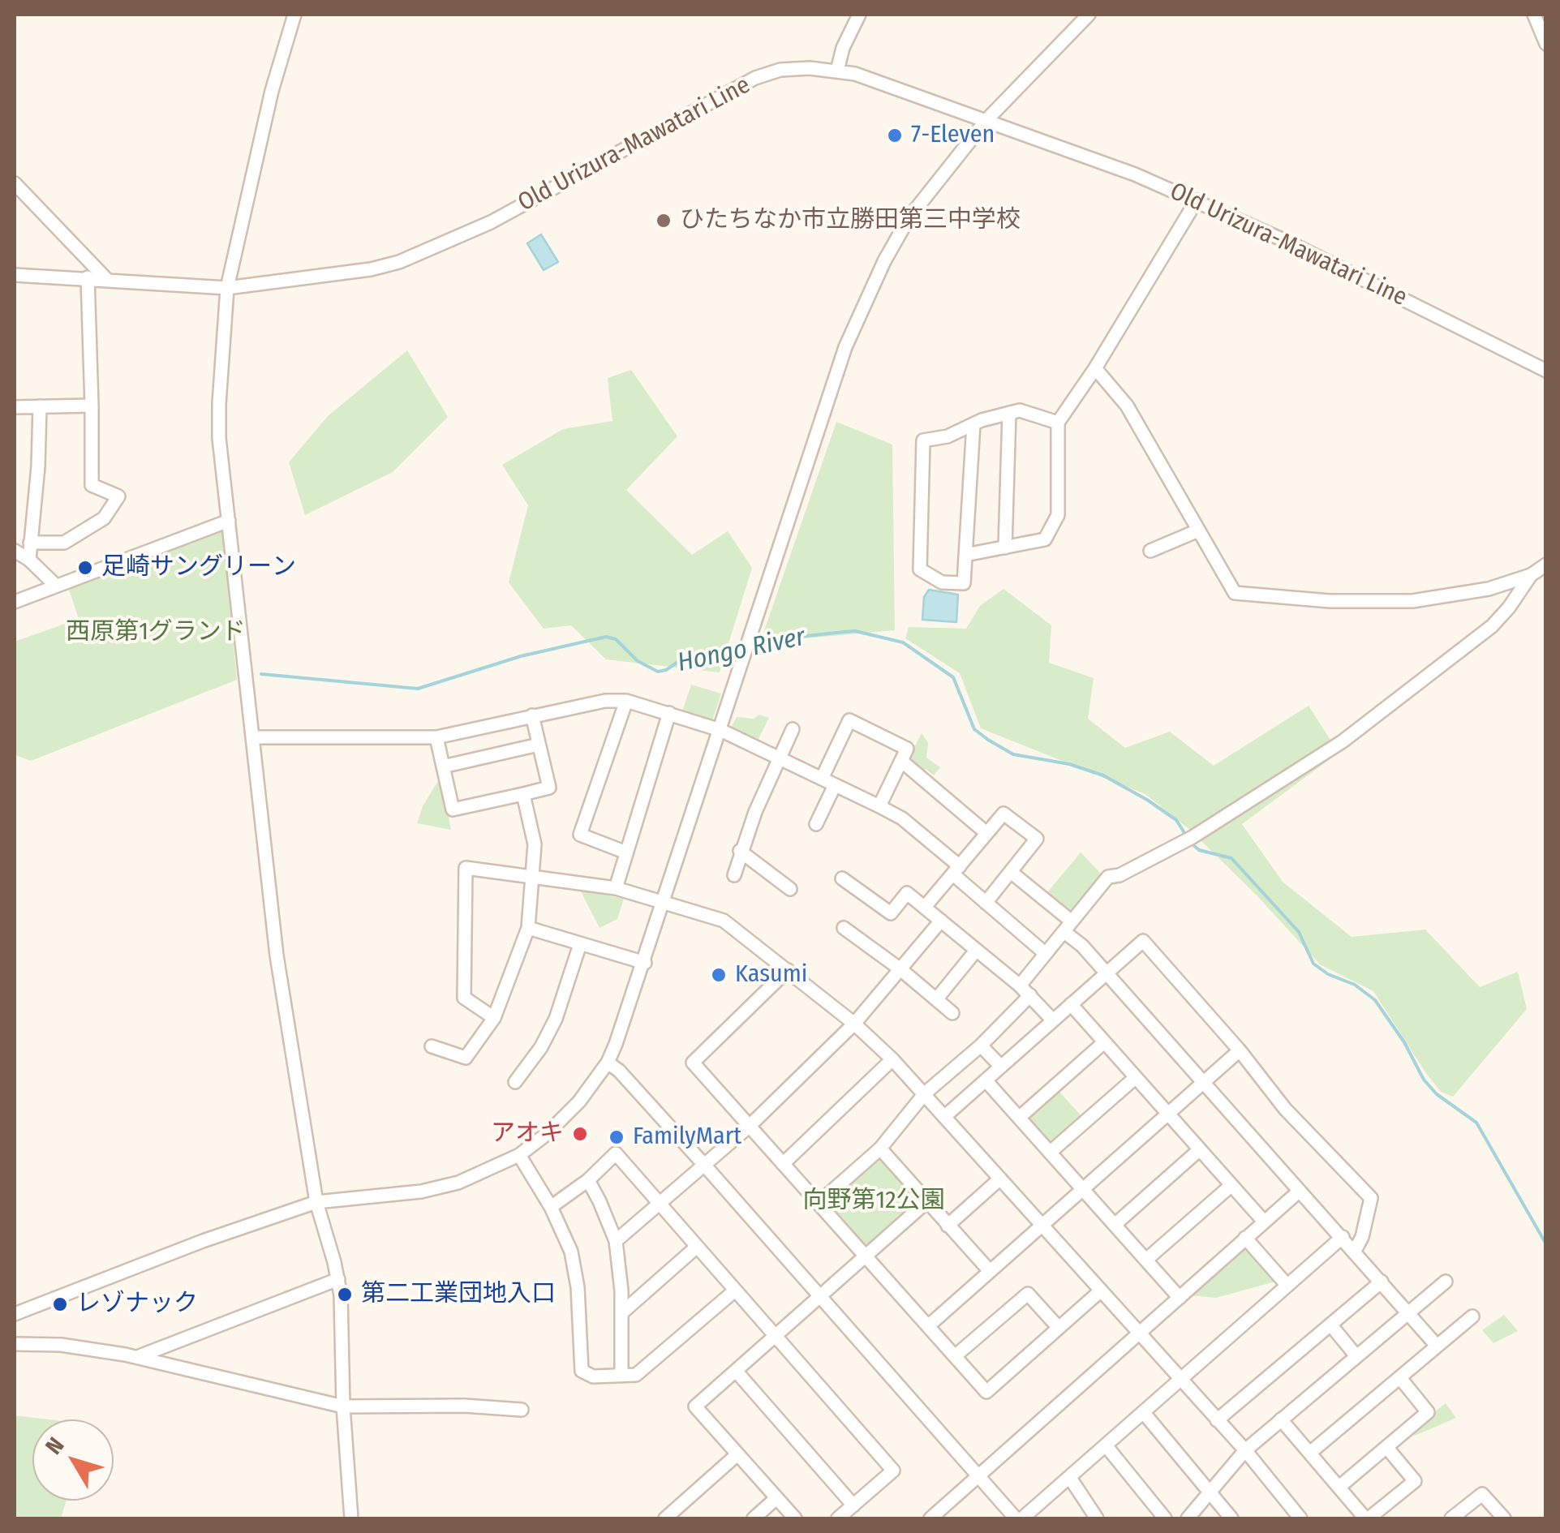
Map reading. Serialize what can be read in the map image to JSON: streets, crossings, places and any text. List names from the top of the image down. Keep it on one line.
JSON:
{"streets":{"street":["Old Urizura-Mawatari Line"]},"water":["Hongo River"],"parks":["西原第1グランド","向野第12公園"],"places":["7-Eleven","ひたちなか市立勝田第三中学校","足崎サングリーン","Kasumi","アオキ","FamilyMart","第二工業団地入口","レゾナック"],"north":"top left"}
